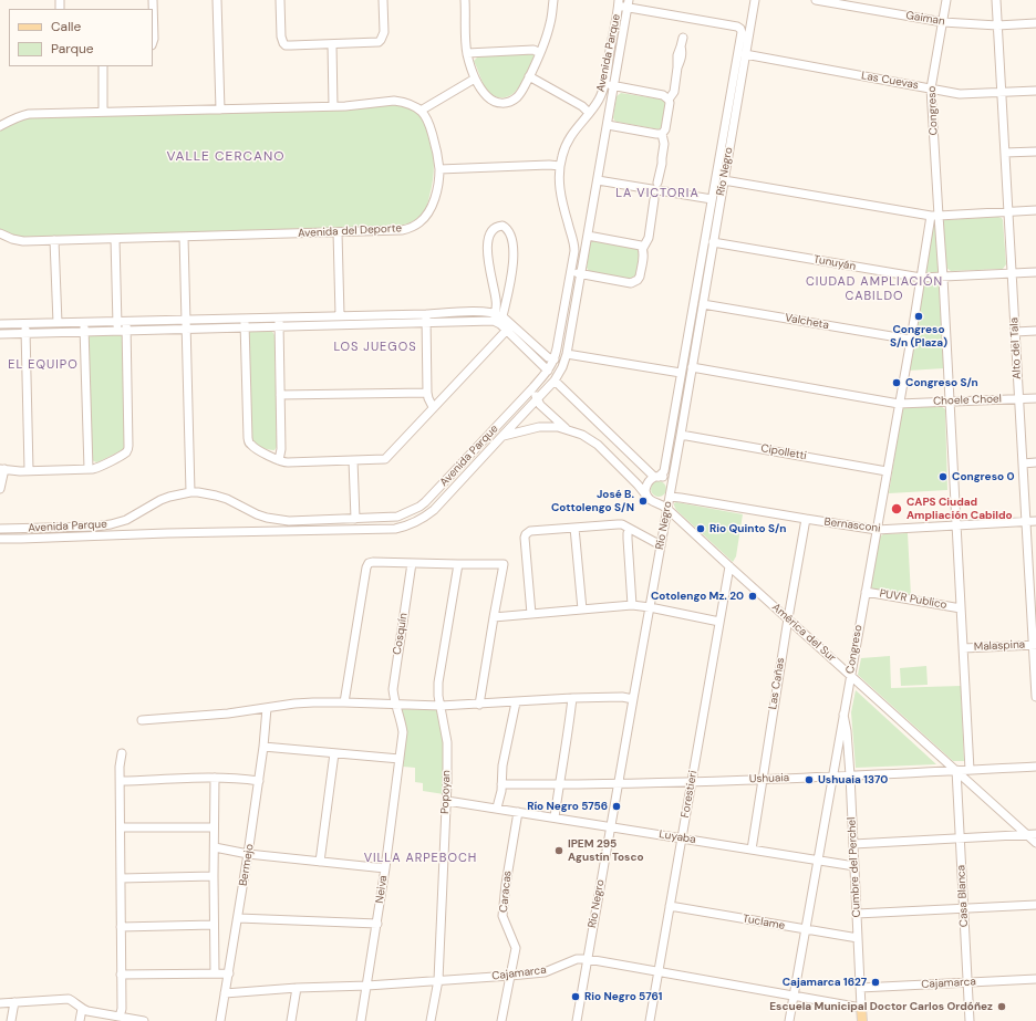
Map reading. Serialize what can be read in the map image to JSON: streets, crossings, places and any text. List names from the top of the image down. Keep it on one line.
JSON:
{"streets":{"main road":["Cumbre del Perchel"],"street":["Gaiman","Avenida Parque","Las Cuevas","Congreso","Río Negro","Avenida del Deporte","Tunuyán","Valcheta","Alto del Tala","Choele Choel","Cipolletti","Bernasconi","PUVR Publico","América del Sur","Cosquín","Malaspina","Las Cañas","Ushuaia","Popoyan","Forestieri","Luyaba","Bermejo","Neiva","Caracas","Casa Blanca","Tuclame","Cajamarca"]},"crossings":[["Gaiman","Congreso"],["Gaiman","Alto del Tala"],["Avenida Parque","Río Negro"],["Las Cuevas","Congreso"],["Las Cuevas","Río Negro"],["Las Cuevas","Alto del Tala"],["Congreso","Tunuyán"],["Congreso","Valcheta"],["Congreso","Choele Choel"],["Congreso","Cipolletti"],["Congreso","Bernasconi"],["Congreso","PUVR Publico"],["Congreso","América del Sur"],["Congreso","Ushuaia"],["Congreso","Luyaba"],["Congreso","Cumbre del Perchel"],["Congreso","Tuclame"],["Congreso","Cajamarca"],["Río Negro","Tunuyán"],["Río Negro","Valcheta"],["Río Negro","Choele Choel"],["Río Negro","Cipolletti"],["Río Negro","Bernasconi"],["Río Negro","América del Sur"],["Río Negro","Ushuaia"],["Río Negro","Luyaba"],["Río Negro","Cajamarca"],["Tunuyán","Alto del Tala"],["Alto del Tala","Choele Choel"],["Alto del Tala","Bernasconi"],["Alto del Tala","Malaspina"],["Bernasconi","América del Sur"],["Bernasconi","Las Cañas"],["América del Sur","Las Cañas"],["América del Sur","Ushuaia"],["América del Sur","Forestieri"],["América del Sur","Casa Blanca"],["Cosquín","Neiva"],["Las Cañas","Ushuaia"],["Las Cañas","Luyaba"],["Ushuaia","Forestieri"],["Ushuaia","Cumbre del Perchel"],["Ushuaia","Casa Blanca"],["Popoyan","Luyaba"],["Popoyan","Cajamarca"],["Forestieri","Luyaba"],["Forestieri","Tuclame"],["Forestieri","Cajamarca"],["Luyaba","Cumbre del Perchel"],["Luyaba","Caracas"],["Bermejo","Cajamarca"],["Cumbre del Perchel","Tuclame"],["Cumbre del Perchel","Cajamarca"],["Neiva","Cajamarca"],["Caracas","Cajamarca"],["Casa Blanca","Cajamarca"]],"districts":["VALLE CERCANO","LA VICTORIA","CIUDAD AMPLIACIÓN CABILDO","LOS JUEGOS","EL EQUIPO","VILLA ARPEBOCH"],"places":["Congreso S/n (Plaza)","Congreso S/n","Congreso 0","José B. Cottolengo S/N","CAPS Ciudad Ampliación Cabildo","Rio Quinto S/n","Cotolengo Mz. 20","Ushuaia 1370","Río Negro 5756","IPEM 295 Agustín Tosco","Cajamarca 1627","Rio Negro 5761","Escuela Municipal Doctor Carlos Ordóñez"],"legend":["Calle","Parque"]}
